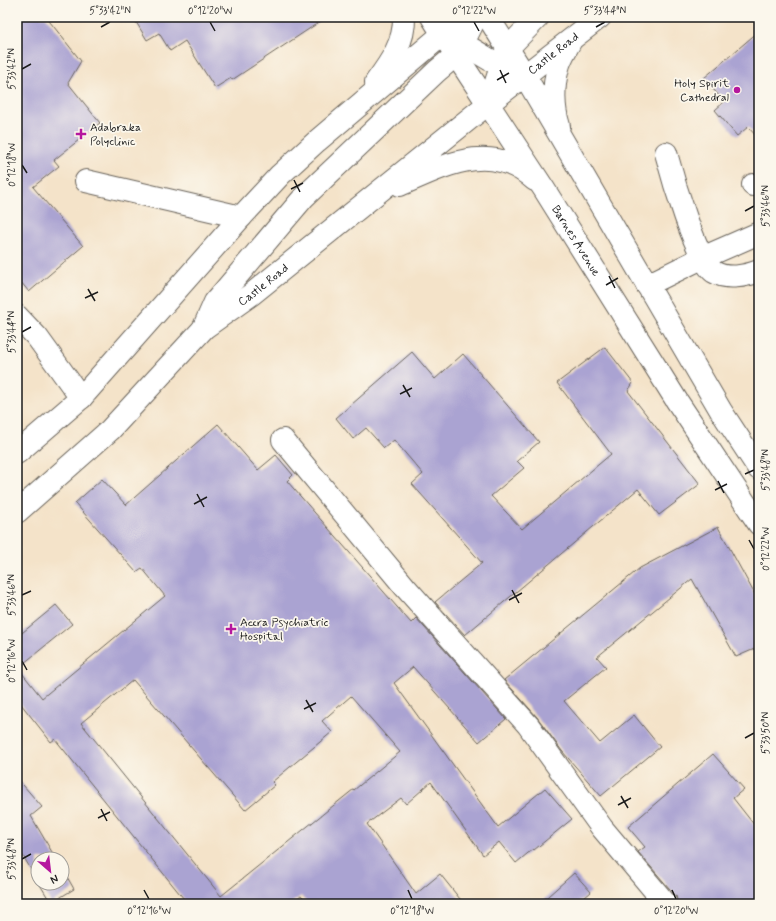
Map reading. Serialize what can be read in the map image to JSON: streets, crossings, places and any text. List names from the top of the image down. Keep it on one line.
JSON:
{"streets":{"main road":["Castle Road","Barnes Avenue"]},"crossings":[["Castle Road","Barnes Avenue"]],"places":{"other":["Holy Spirit Cathedral"],"health":["Adabraka Polyclinic","Accra Psychiatric Hospital"]},"north":"bottom right","coordinates":["5°33'42\"N","0°12'20\"W","0°12'22\"W","5°33'44\"N","0°12'18\"W","5°33'46\"N","5°33'48\"N","0°12'16\"W","5°33'50\"N"]}
